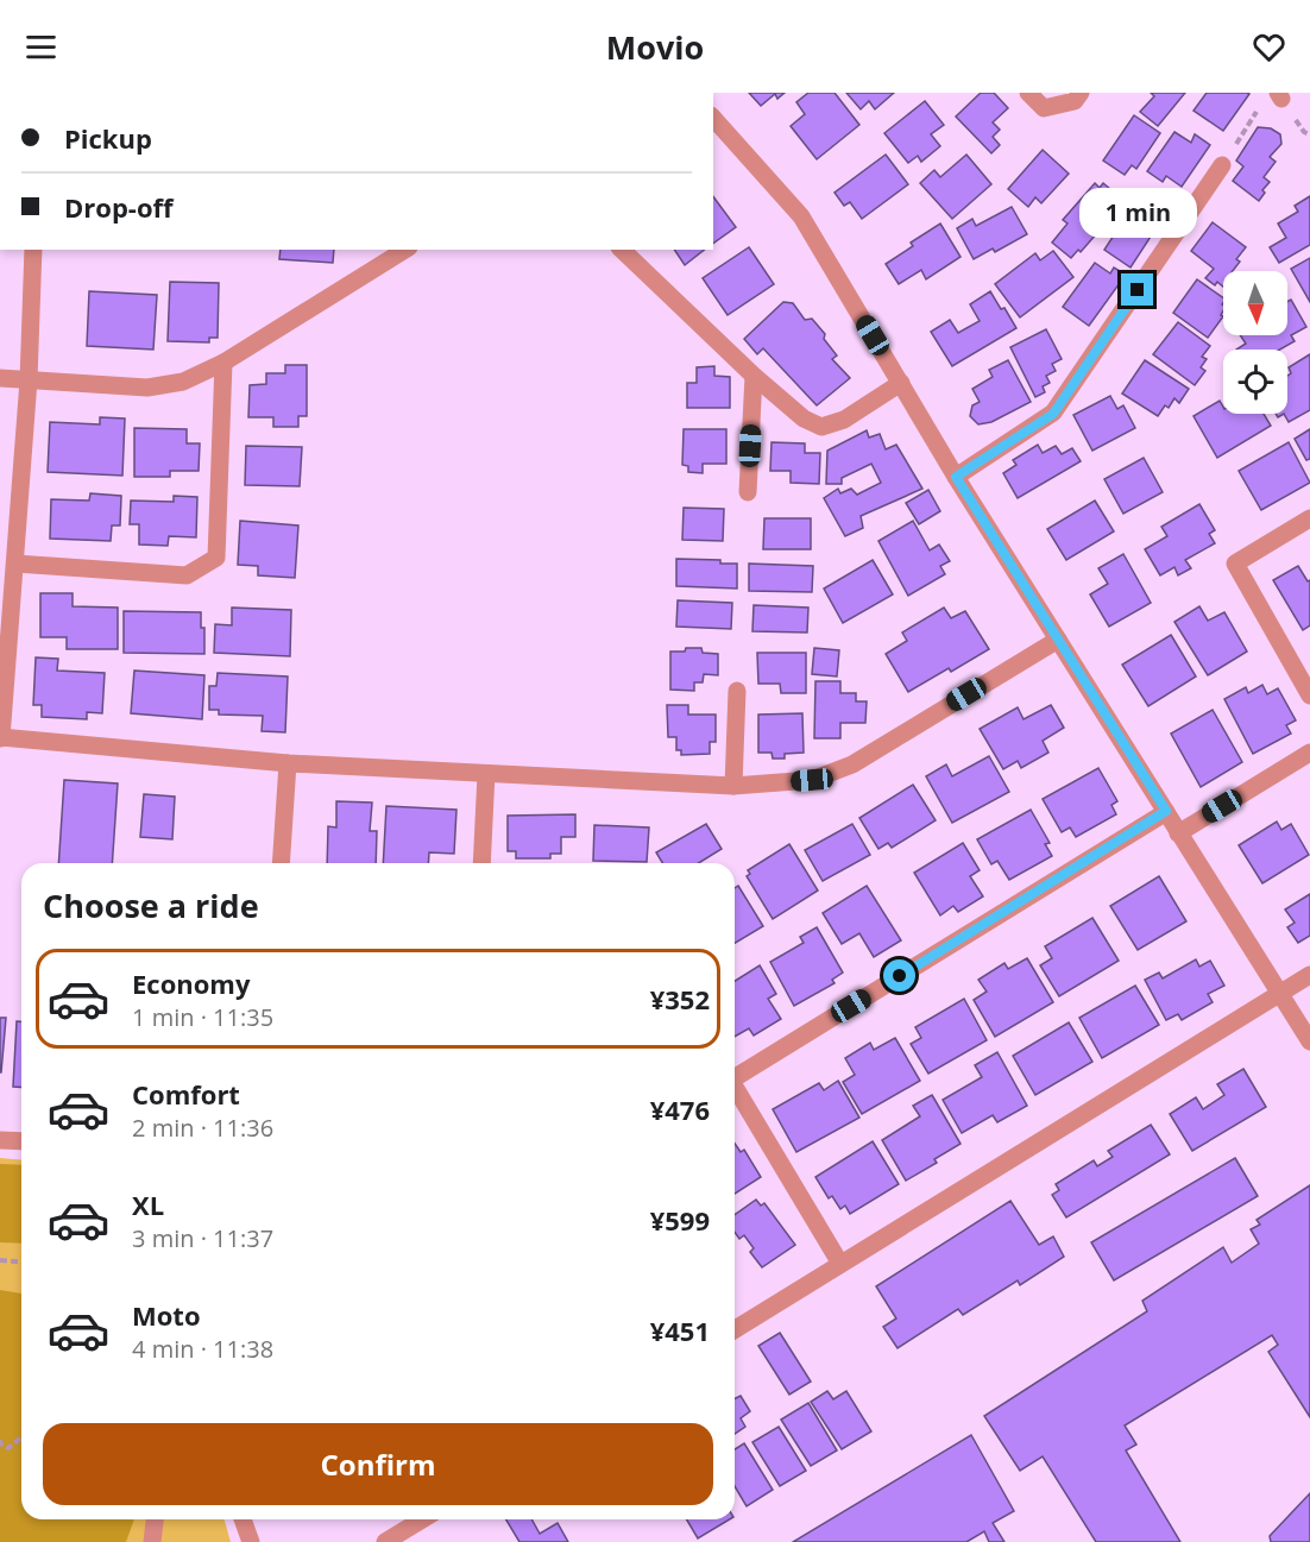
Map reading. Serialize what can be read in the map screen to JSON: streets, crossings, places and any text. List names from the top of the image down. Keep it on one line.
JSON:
{"north":"bottom","page":{"header":"Movio","banner":["Pickup","Drop-off"],"bubble":"1 min","heading":"Choose a ride","list":[{"name":"Economy","note":"1 min · 11:35","value":"¥352"},{"name":"Comfort","note":"2 min · 11:36","value":"¥476"},{"name":"XL","note":"3 min · 11:37","value":"¥599"},{"name":"Moto","note":"4 min · 11:38","value":"¥451"}],"buttons":"Confirm"}}
